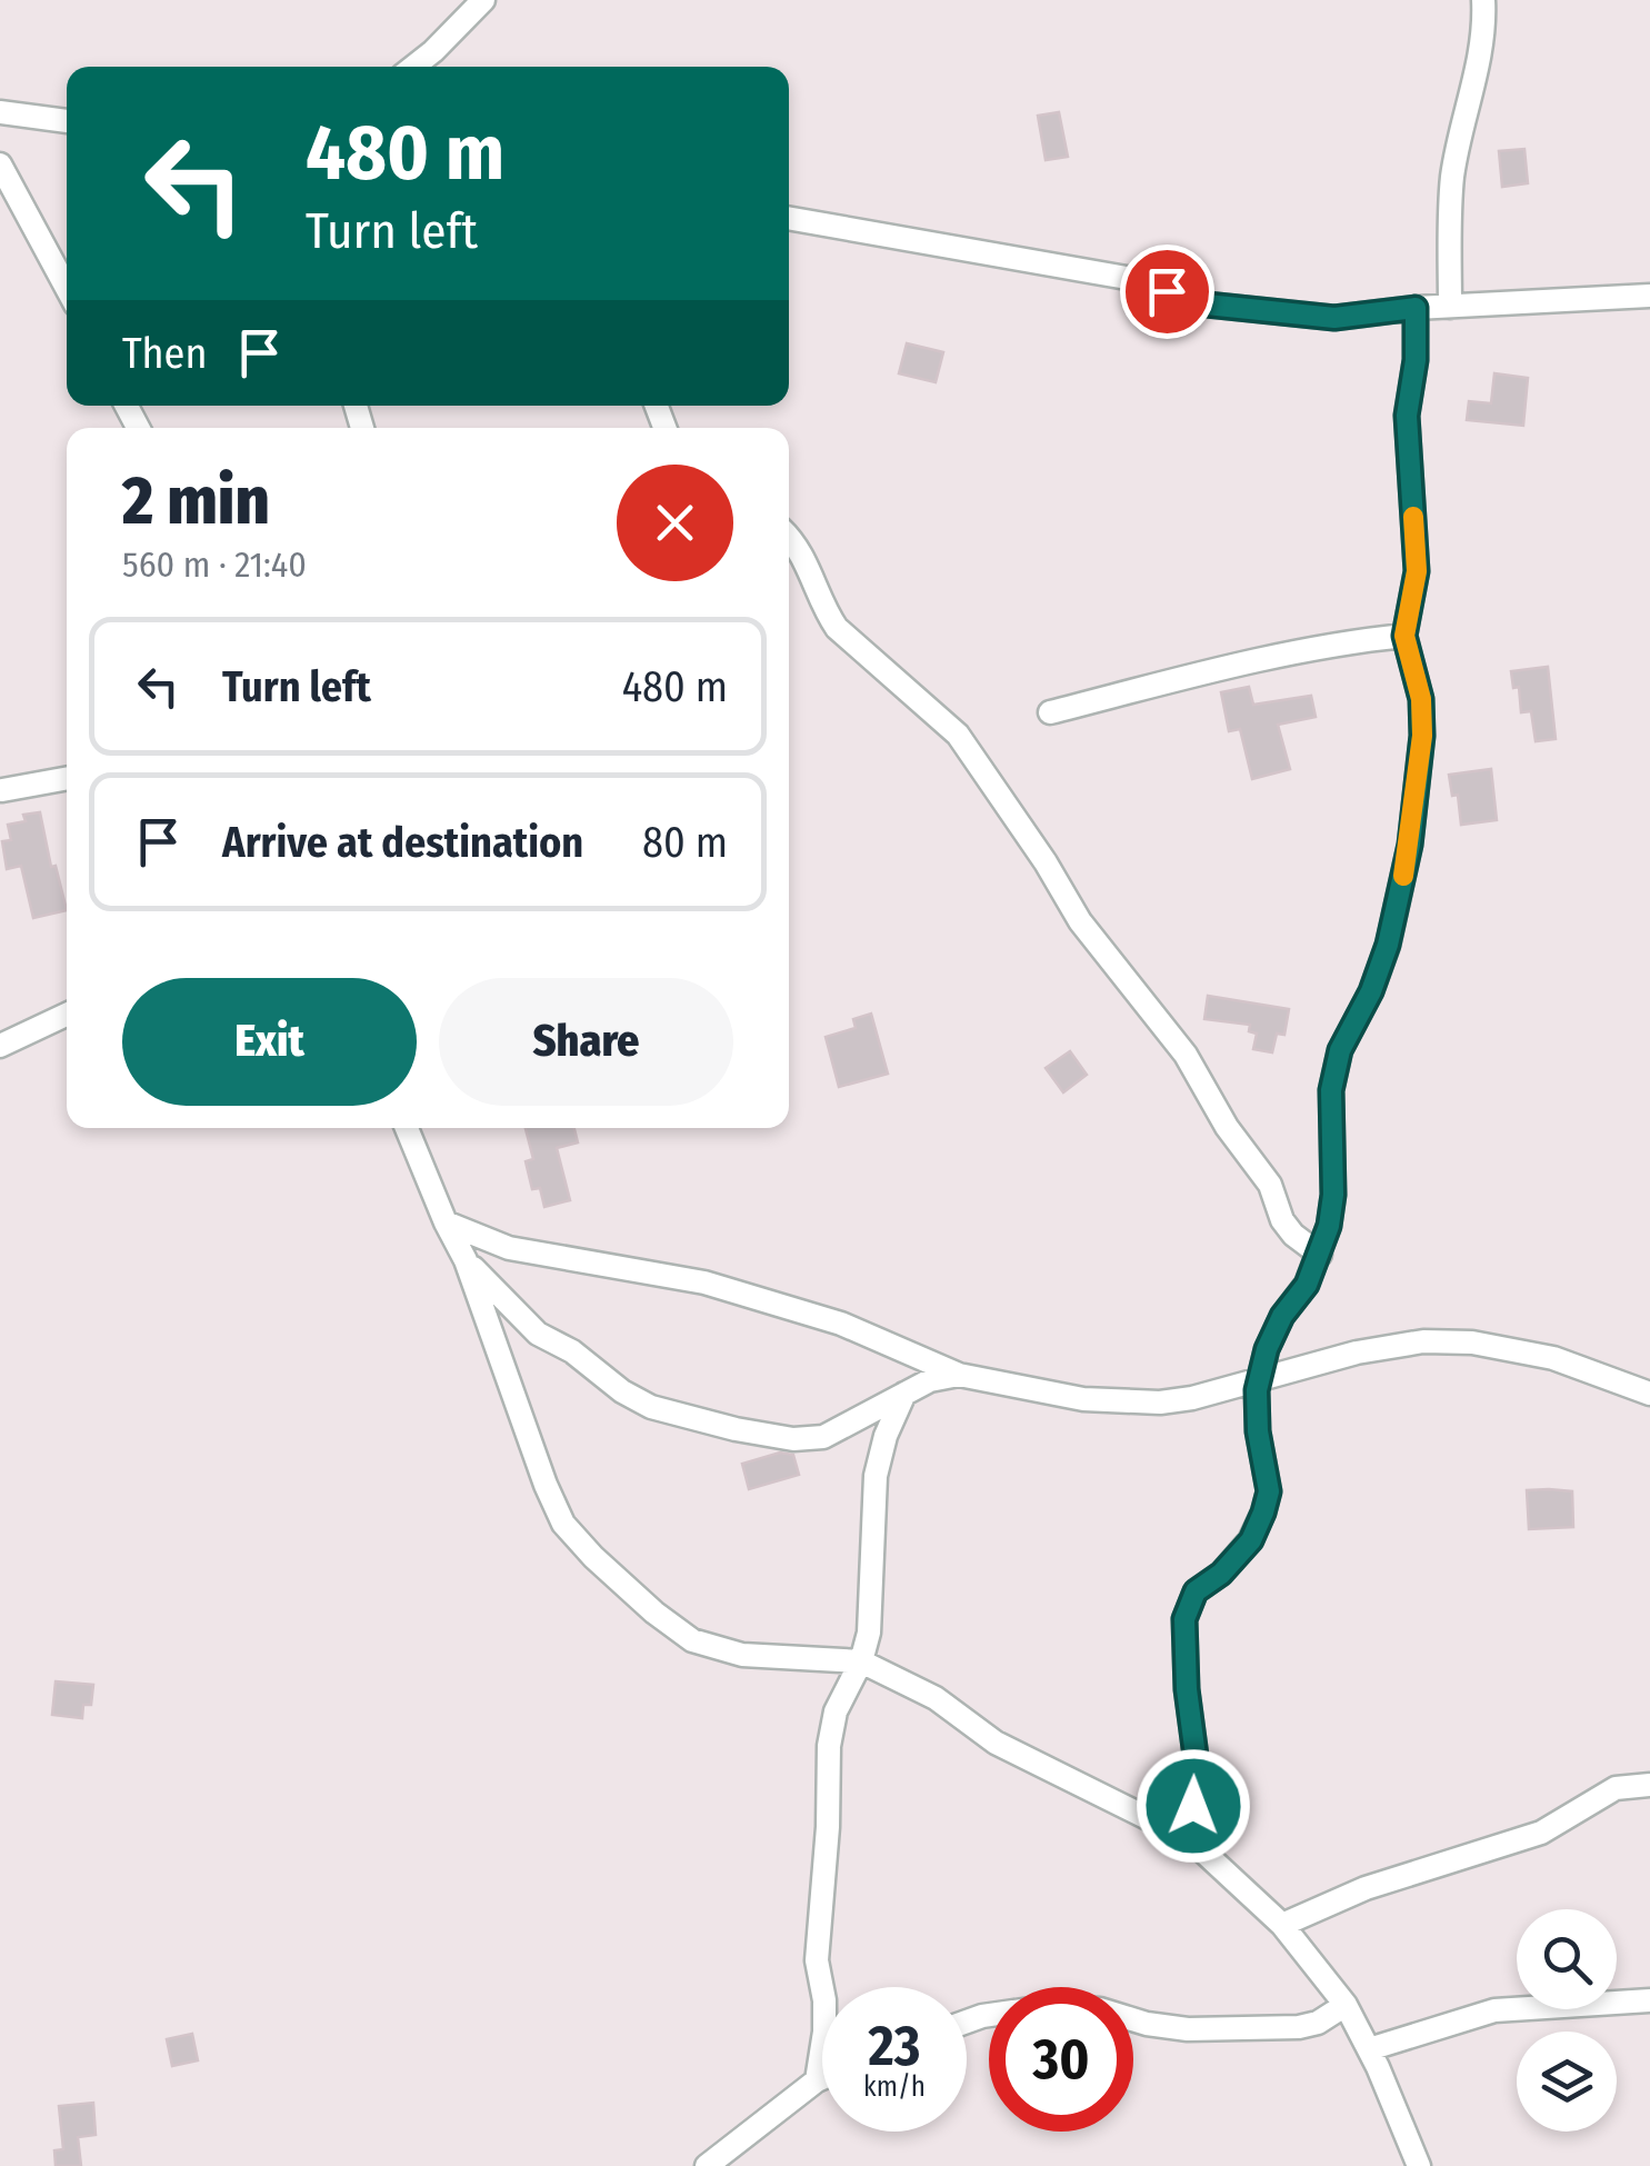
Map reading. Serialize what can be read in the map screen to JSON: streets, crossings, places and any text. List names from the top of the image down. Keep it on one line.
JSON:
{"page":{"turn":["480 m","Turn left"],"then":"Then","heading":["2 min","560 m · 21:40"],"list":[{"name":"Turn left","value":"480 m"},{"name":"Arrive at destination","value":"80 m"}],"buttons":["Exit","Share"],"speed":"23 km/h","limit":"30"}}
